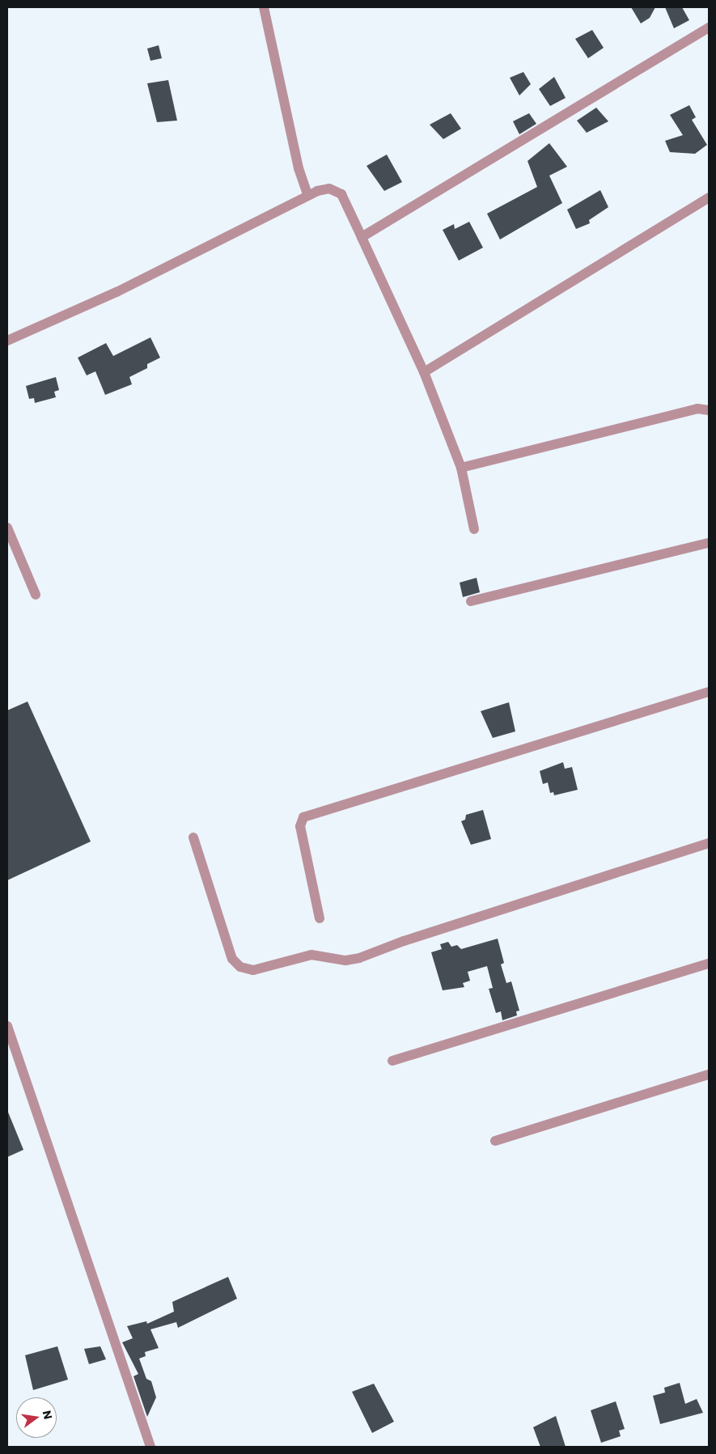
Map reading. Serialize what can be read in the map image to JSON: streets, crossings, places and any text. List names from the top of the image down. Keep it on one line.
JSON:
{"north":"right"}
